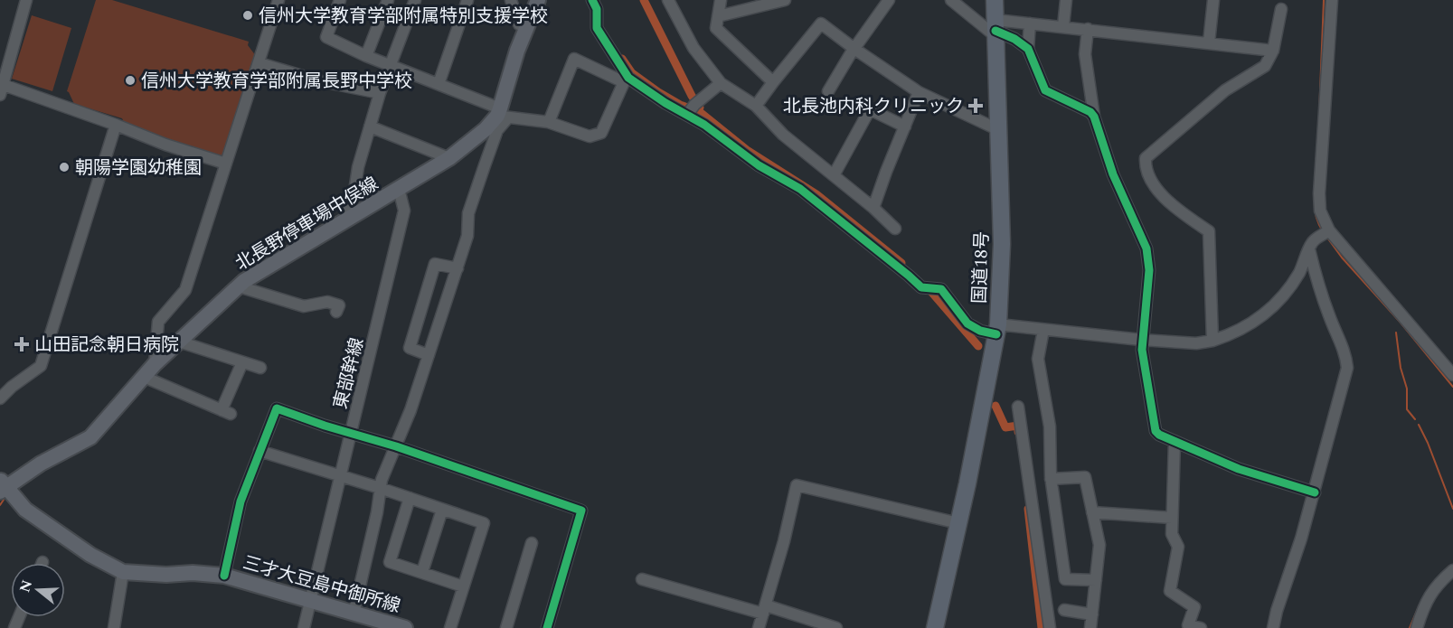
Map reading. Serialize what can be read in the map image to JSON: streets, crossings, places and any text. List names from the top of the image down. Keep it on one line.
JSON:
{"streets":{"highway":["国道18号"],"main road":["北長野停車場中俣線","三才大豆島中御所線"],"street":["東部幹線"]},"crossings":[["北長野停車場中俣線","東部幹線"],["北長野停車場中俣線","三才大豆島中御所線"],["東部幹線","三才大豆島中御所線"]],"places":{"other":["信州大学教育学部附属特別支援学校","信州大学教育学部附属長野中学校","朝陽学園幼稚園"],"health":["北長池内科クリニック","山田記念朝日病院"]},"north":"left"}
